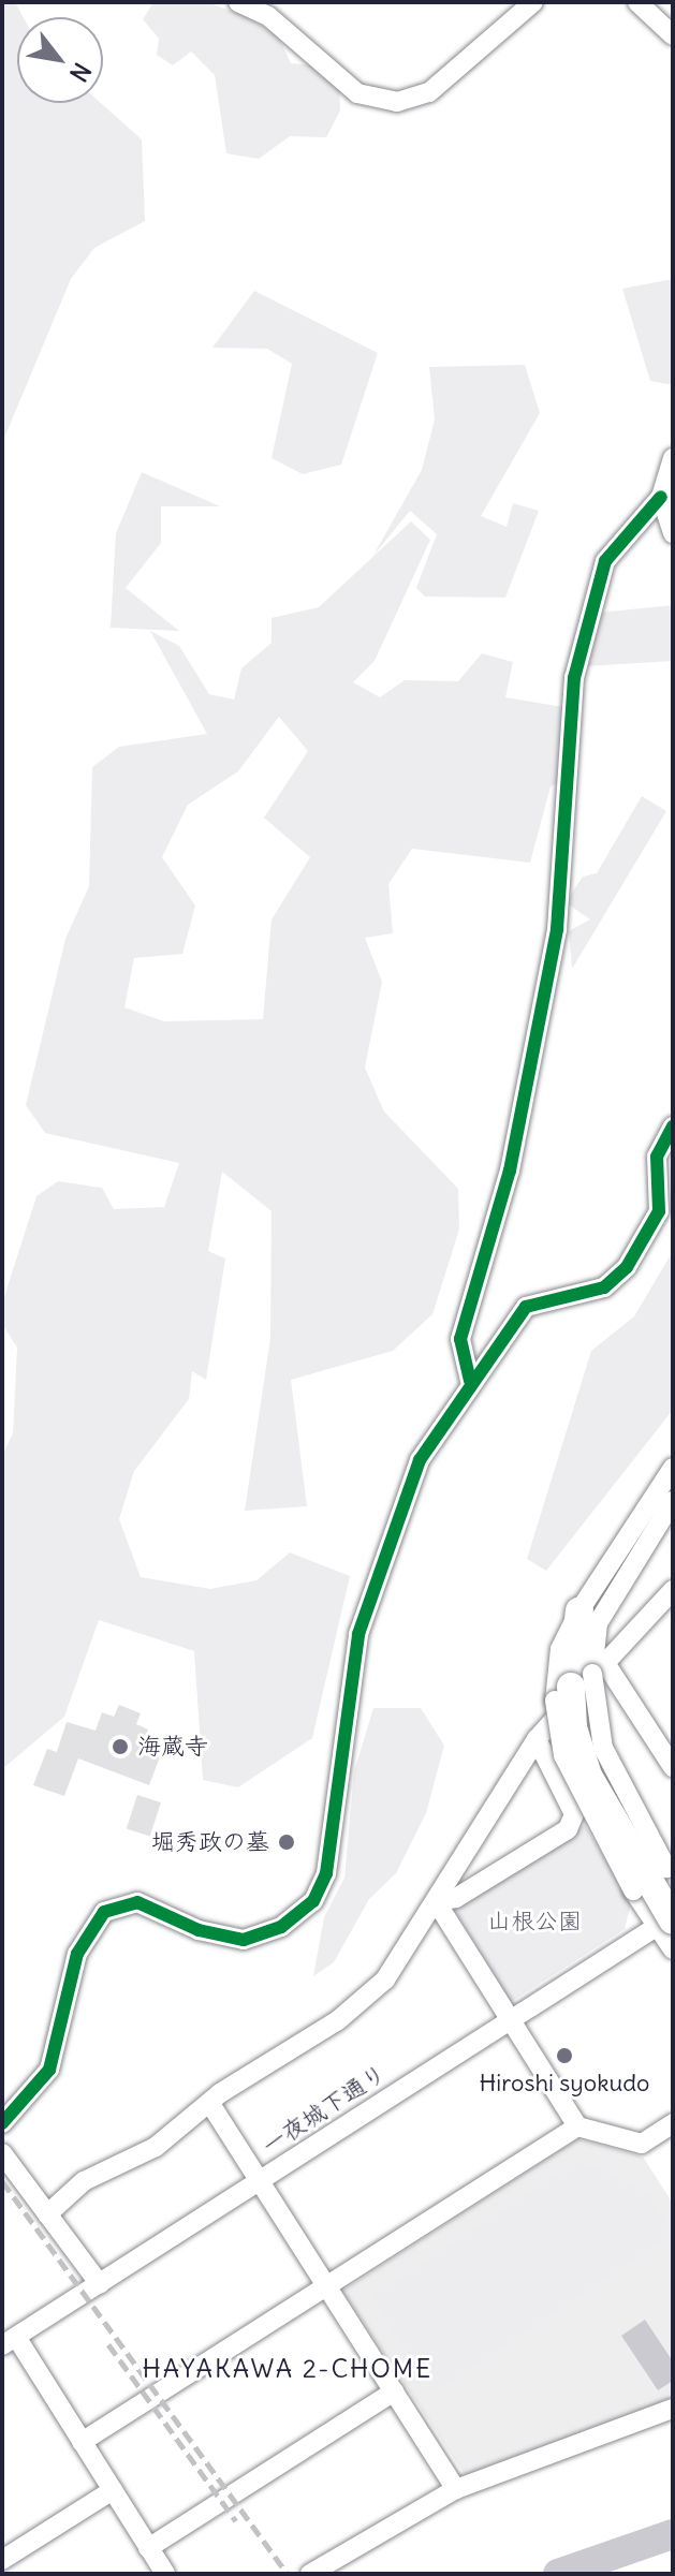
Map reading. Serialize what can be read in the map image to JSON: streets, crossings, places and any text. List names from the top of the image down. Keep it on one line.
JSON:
{"streets":{"street":["一夜城下通り"]},"districts":["HAYAKAWA 2-CHOME"],"parks":["山根公園"],"places":["海蔵寺","堀秀政の墓","Hiroshi syokudo"],"north":"bottom right"}
